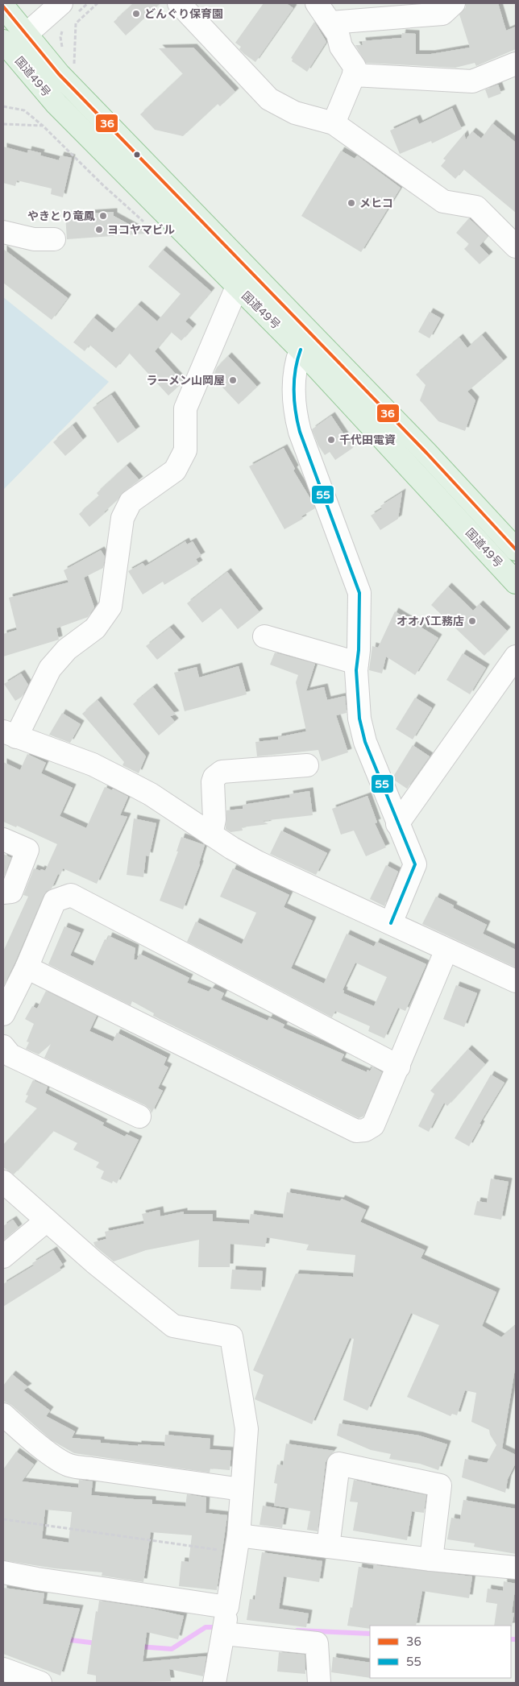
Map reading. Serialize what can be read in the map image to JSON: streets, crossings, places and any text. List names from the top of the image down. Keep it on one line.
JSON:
{"streets":{"highway":["国道49号"]},"places":["どんぐり保育園","メヒコ","やきとり竜鳳","ヨコヤマビル","ラーメン山岡屋","千代田電資","オオバ工務店"],"lines":["transit line 36","transit line 55"],"legend":["36","55"]}
